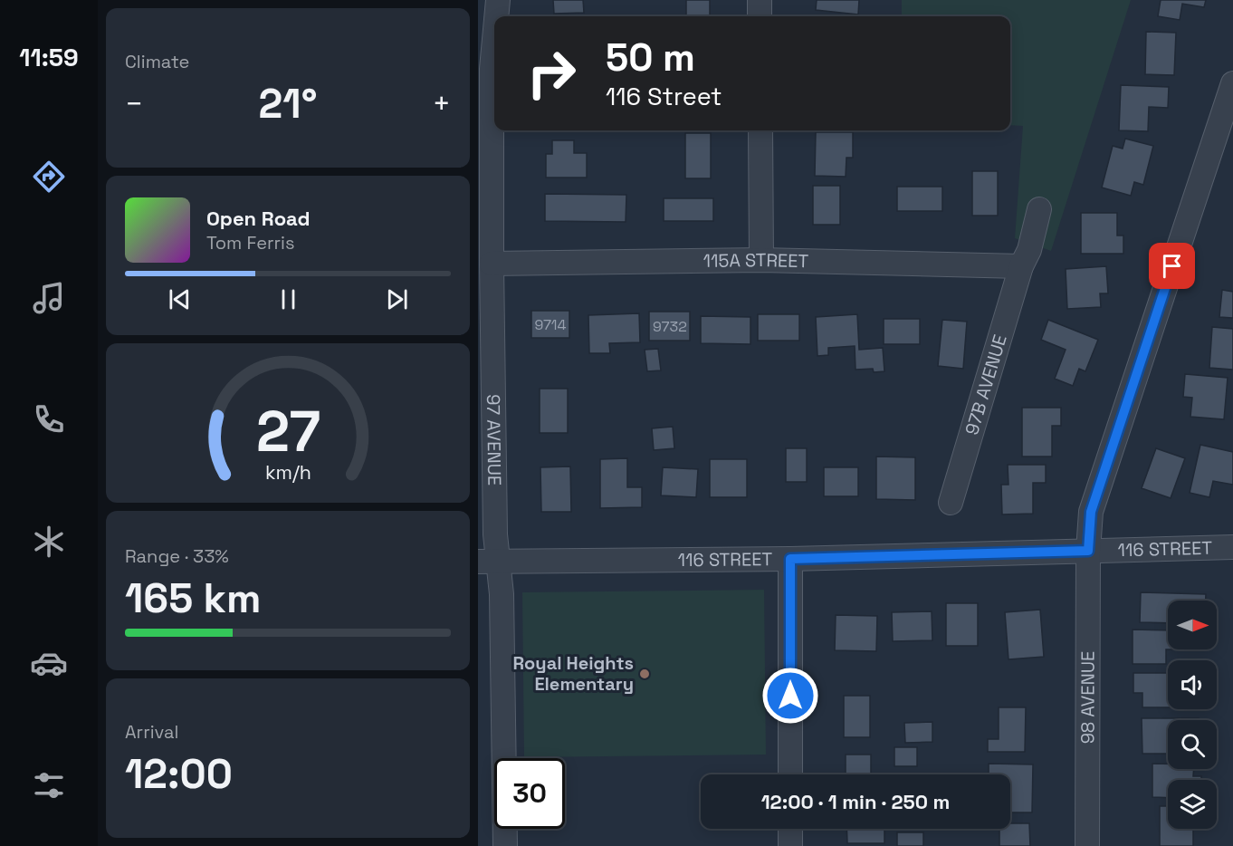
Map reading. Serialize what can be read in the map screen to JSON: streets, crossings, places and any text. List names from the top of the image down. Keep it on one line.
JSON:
{"streets":{"street":["115A STREET","97B AVENUE","97 AVENUE","116 STREET","98 AVENUE"]},"crossings":[["115A STREET","97B AVENUE"],["115A STREET","97 AVENUE"],["97 AVENUE","116 STREET"],["116 STREET","98 AVENUE"]],"places":["Royal Heights Elementary"],"house_numbers":["9714","9732"],"north":"right","page":{"tabs":"11:59","tile":["Climate",["Range · 33%","165 km"],["Arrival","12:00"]],"turn":["50 m","116 Street"],"heat":["−","21°","+"],"song":["Open Road","Tom Ferris"],"limit":"30","trip":"12:00 · 1 min · 250 m","gauge":["27","km/h"]}}
